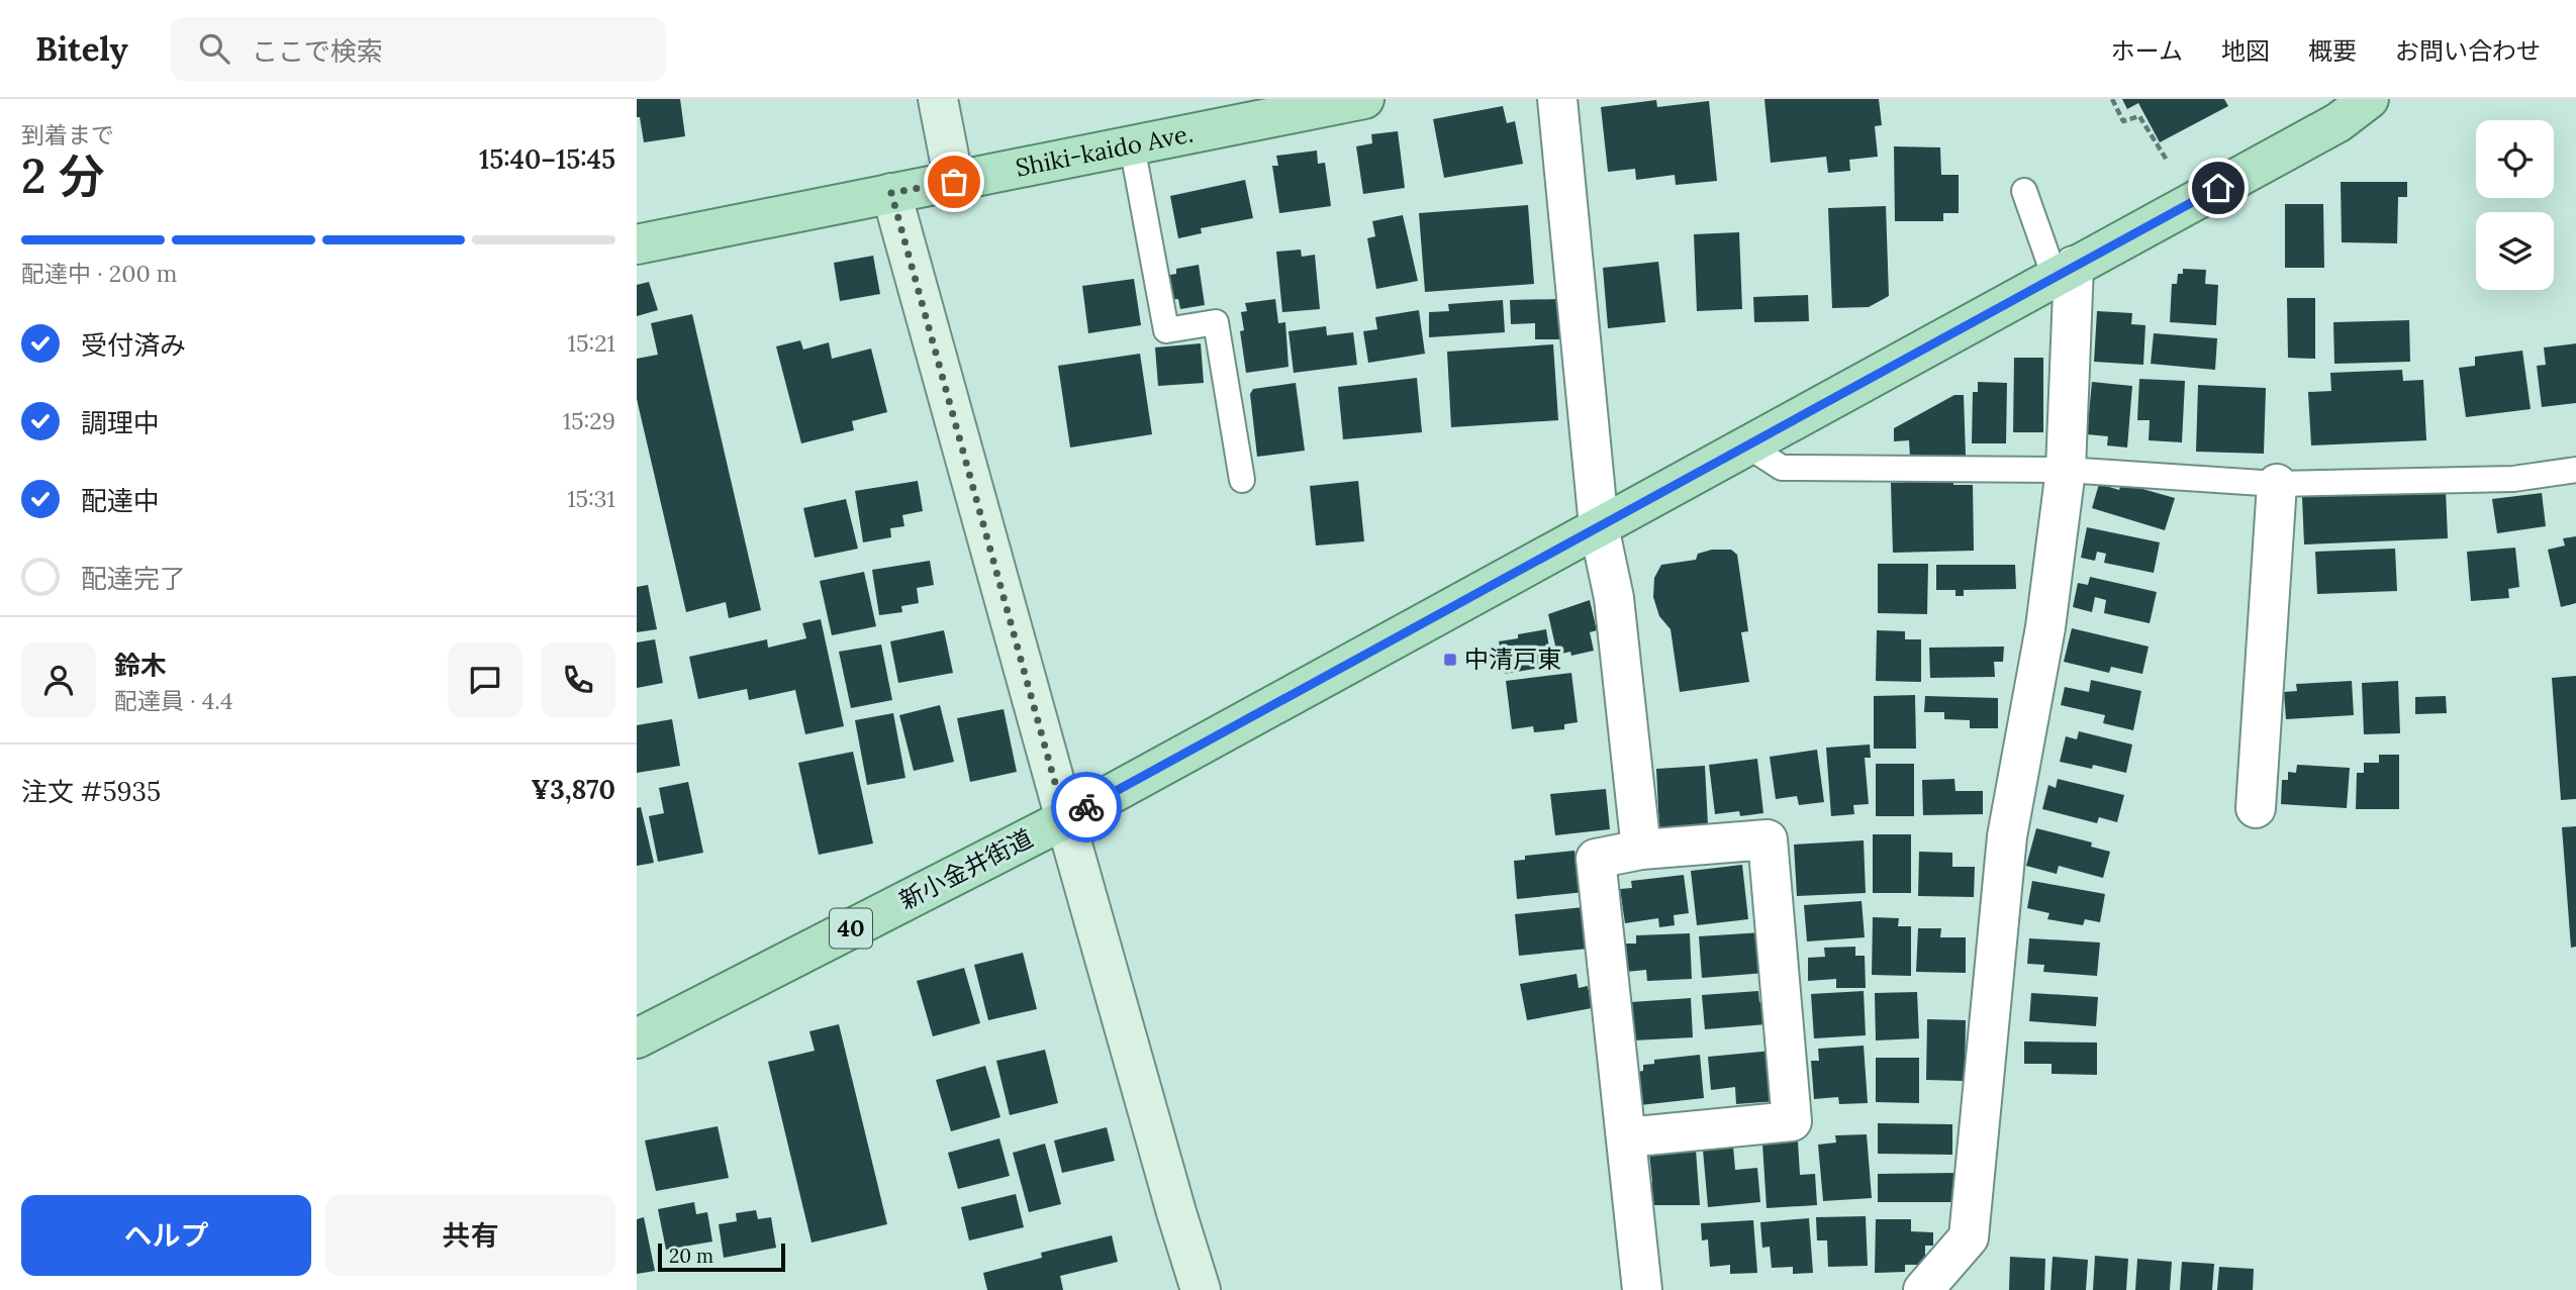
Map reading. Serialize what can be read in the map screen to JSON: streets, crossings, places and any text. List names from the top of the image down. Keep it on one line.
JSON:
{"streets":{"main road":["Shiki-kaido Ave.","新小金井街道","40"]},"places":{"transit":["中清戸東"]},"scale_bar":"20 m","page":{"header":"Bitely","search":"ここで検索","nav":["ホーム","地図","概要","お問い合わせ"],"heading":["2 分","到着まで","15:40–15:45"],"panel":["鈴木","配達員 · 4.4","注文 #5935","¥3,870"],"bar":"配達中 · 200 m","list":[["受付済み","15:21"],["調理中","15:29"],["配達中","15:31"],"配達完了"],"buttons":["ヘルプ","共有"],"scale":"20 m"}}
